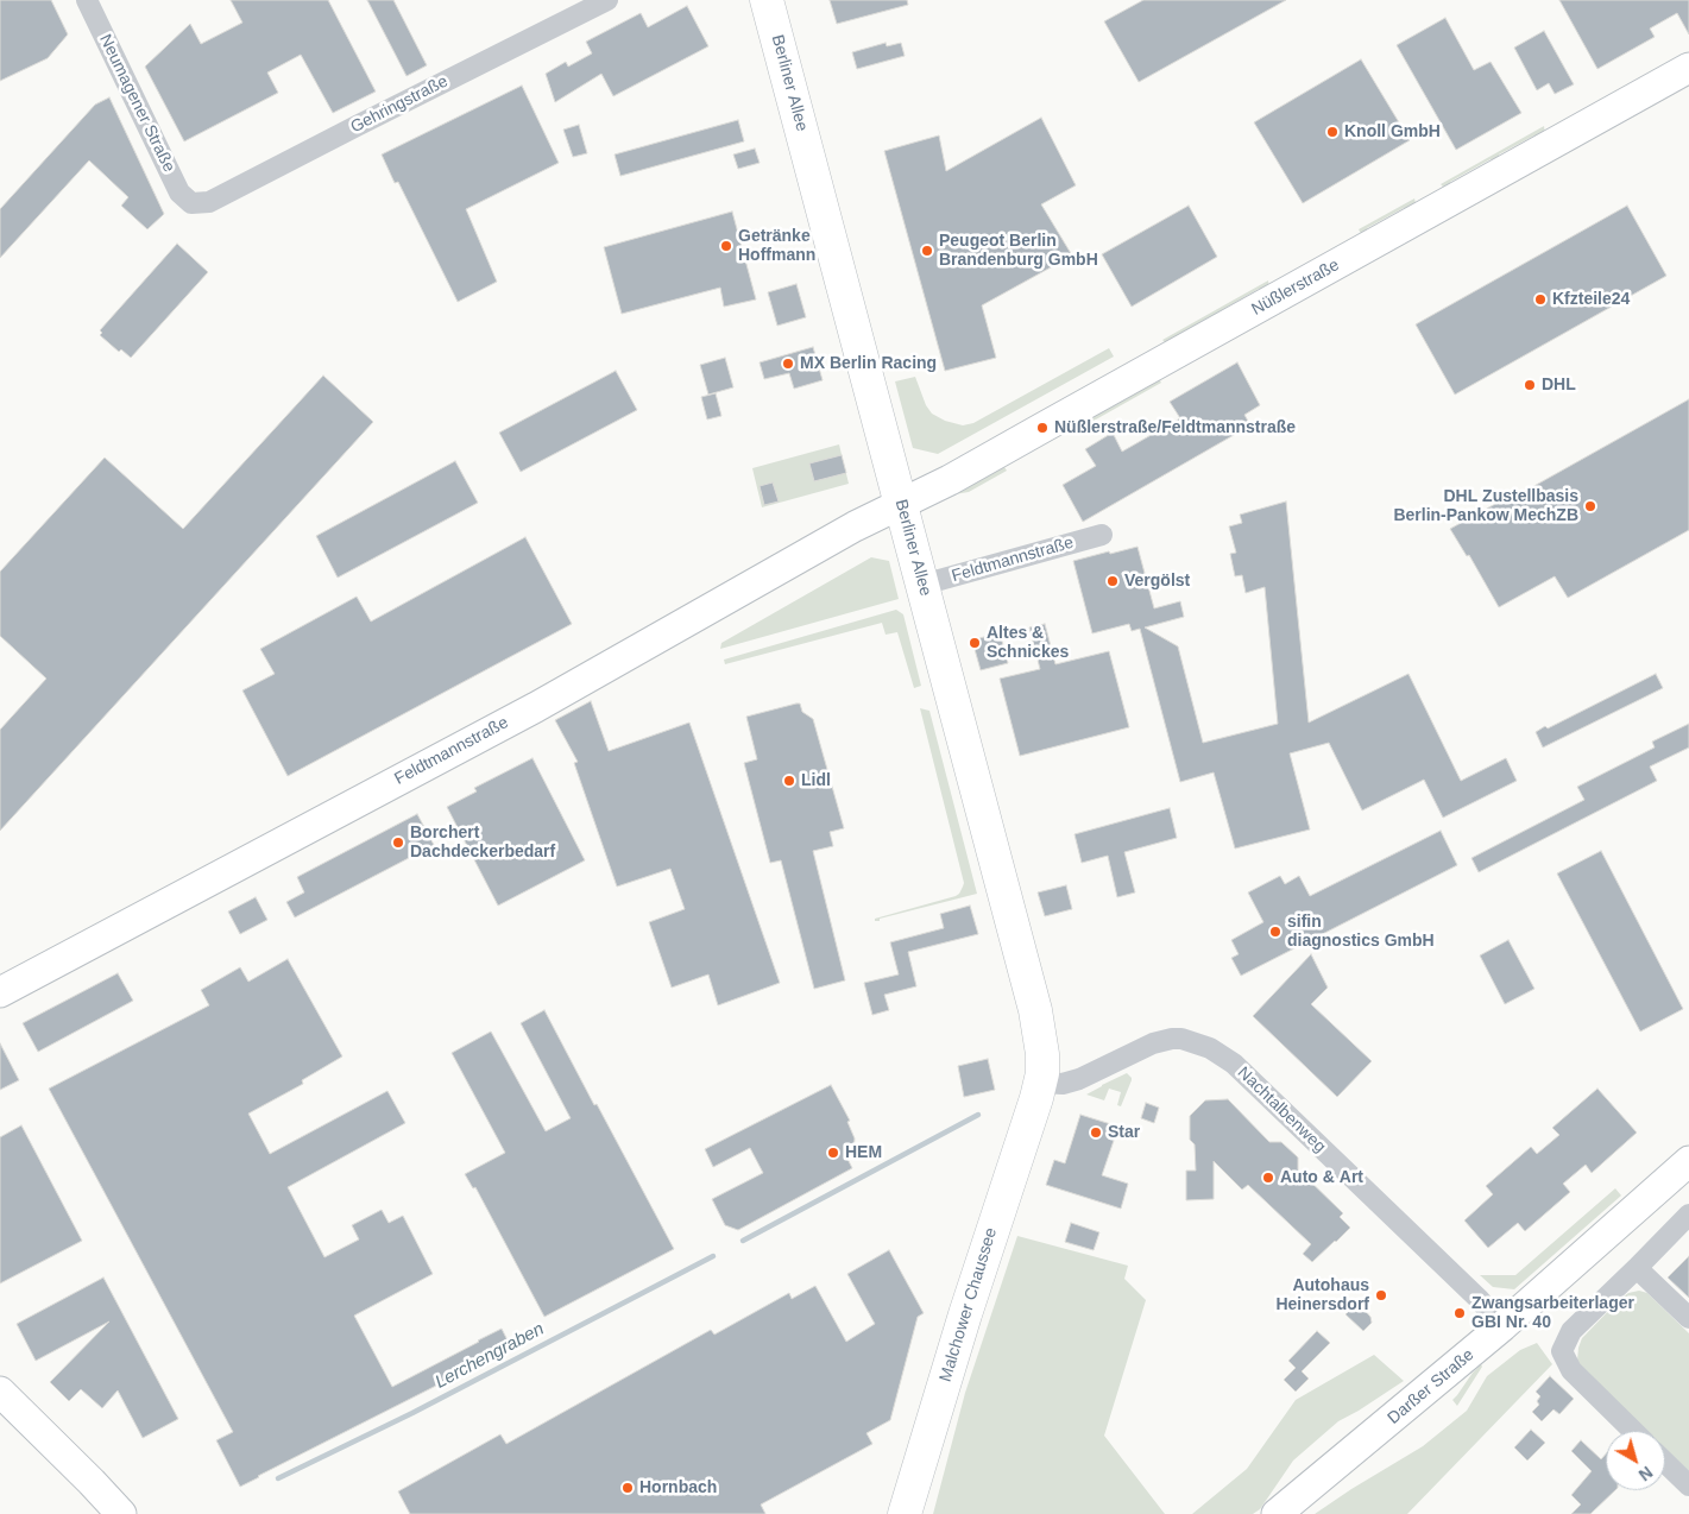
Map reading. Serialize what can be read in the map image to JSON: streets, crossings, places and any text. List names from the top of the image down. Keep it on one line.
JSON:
{"streets":{"main road":["Berliner Allee","Malchower Chaussee"],"street":["Neumagener Straße","Gehringstraße","Nüßlerstraße","Feldtmannstraße","Nachtalbenweg","Darßer Straße"]},"crossings":[["Berliner Allee","Nüßlerstraße"],["Berliner Allee","Feldtmannstraße"],["Berliner Allee","Nachtalbenweg"],["Berliner Allee","Malchower Chaussee"],["Neumagener Straße","Gehringstraße"],["Nüßlerstraße","Feldtmannstraße"],["Nachtalbenweg","Malchower Chaussee"],["Nachtalbenweg","Darßer Straße"]],"water":["Lerchengraben"],"places":["Knoll GmbH","Getränke Hoffmann","Peugeot Berlin Brandenburg GmbH","Kfzteile24","MX Berlin Racing","DHL","Nüßlerstraße/Feldtmannstraße","DHL Zustellbasis Berlin-Pankow MechZB","Vergölst","Altes & Schnickes","Lidl","Borchert Dachdeckerbedarf","sifin diagnostics GmbH","Star","HEM","Auto & Art","Autohaus Heinersdorf","Zwangsarbeiterlager GBI Nr. 40","Hornbach"],"north":"bottom right"}
